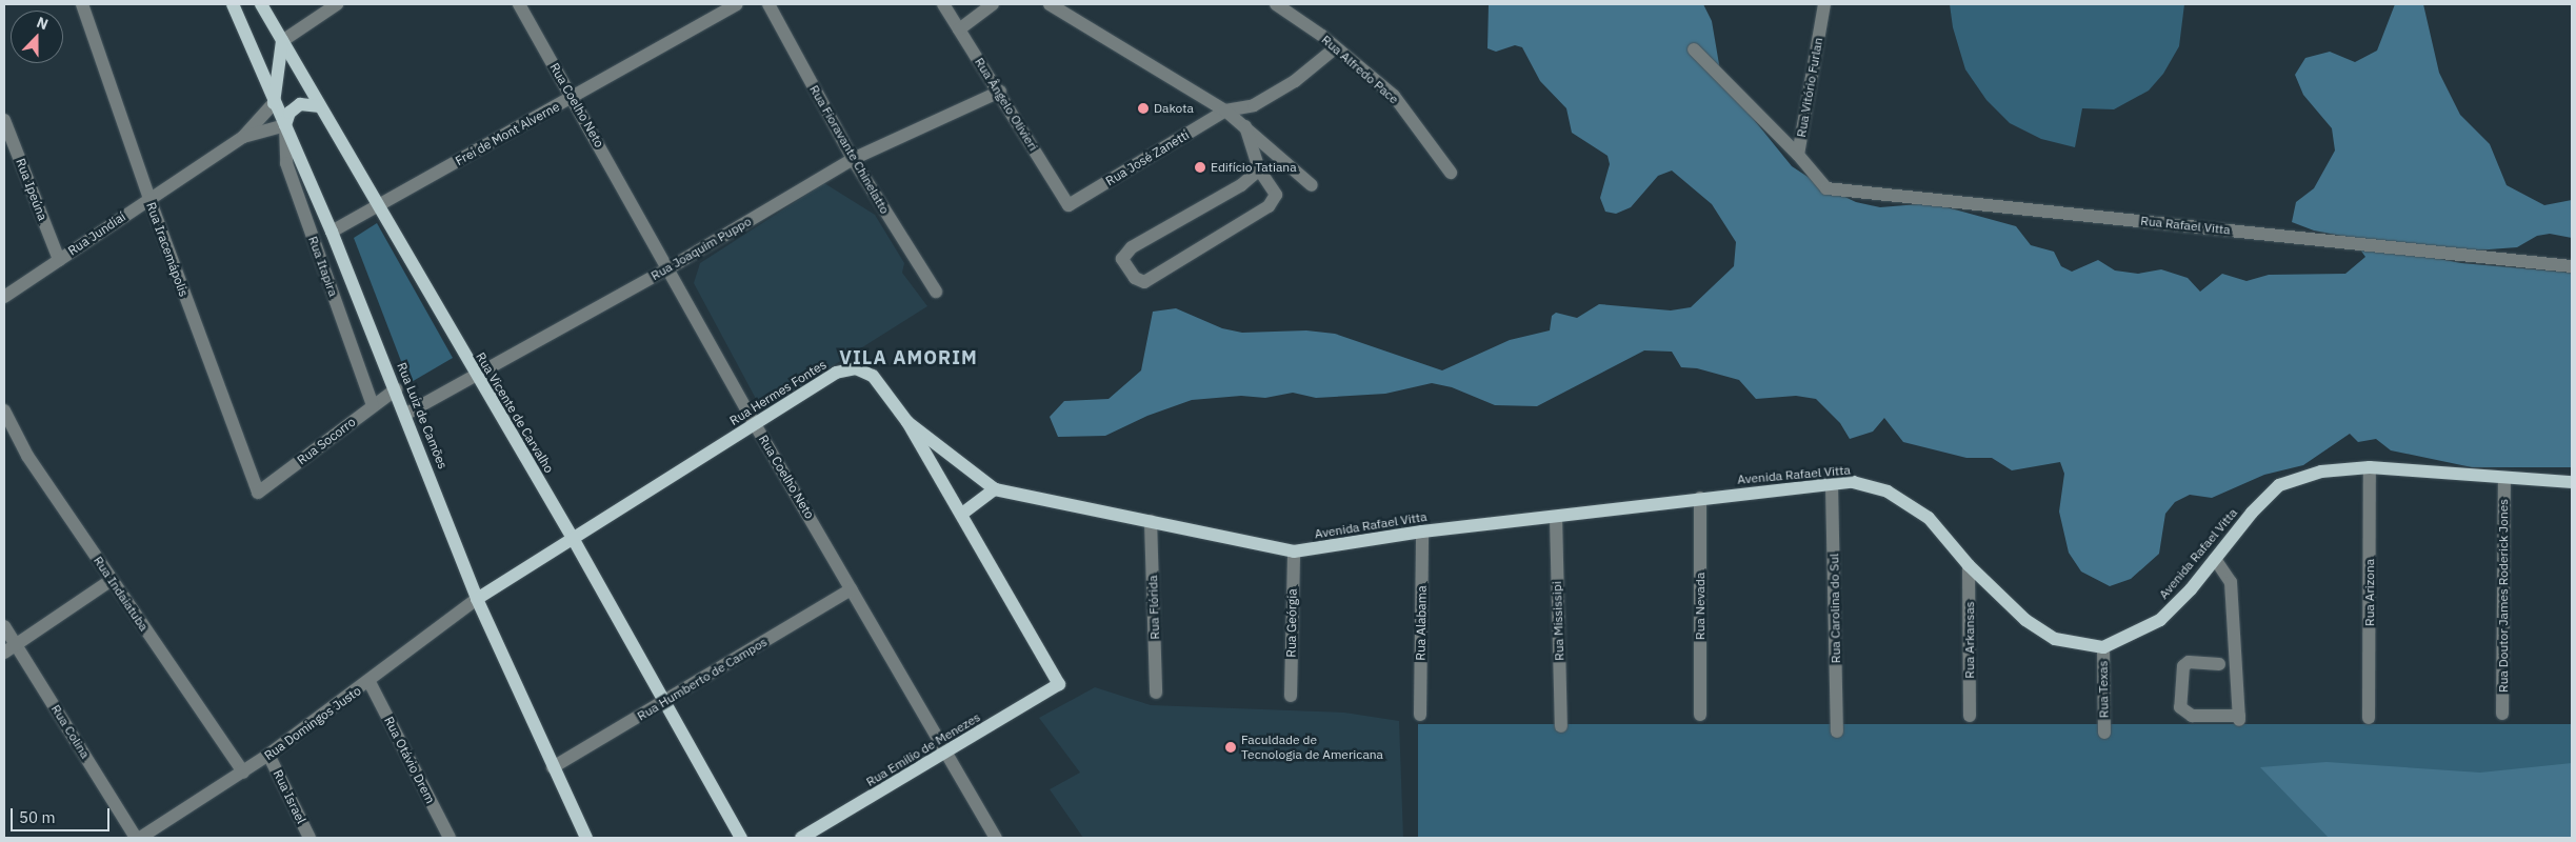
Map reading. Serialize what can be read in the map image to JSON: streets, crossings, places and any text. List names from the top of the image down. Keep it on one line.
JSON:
{"streets":{"main road":["Rua Hermes Fontes","Rua Vicente de Carvalho","Rua Luiz de Camões","Avenida Rafael Vitta","Rua Emilio de Menezes"],"street":["Rua Alfredo Pace","Rua Vitório Furlan","Rua Ângelo Olivieri","Rua Coelho Neto","Frei de Mont Alverne","Rua Fioravante Chinelatto","Rua José Zanetti","Rua Ipeúna","Rua Rafael Vitta","Rua Jundiaí","Rua Joaquim Puppo","Rua Iracemápolis","Rua Itapira","Rua Socorro","Rua Arizona","Rua Indaiatuba","Rua Doutor James Roderick Jones","Rua Nevada","Rua Flórida","Rua Carolina do Sul","Rua Mississipi","Rua Geórgia","Rua Alabama","Rua Arkansas","Rua Humberto de Campos","Rua Texas","Rua Domingos Justo","Rua Colina","Rua Otávio Drem","Rua Israel"]},"crossings":[["Rua Vitório Furlan","Rua Rafael Vitta"],["Rua Ângelo Olivieri","Rua José Zanetti"],["Rua Ângelo Olivieri","Rua Joaquim Puppo"],["Rua Coelho Neto","Frei de Mont Alverne"],["Rua Coelho Neto","Rua Joaquim Puppo"],["Rua Coelho Neto","Rua Hermes Fontes"],["Rua Coelho Neto","Rua Humberto de Campos"],["Rua Coelho Neto","Rua Emilio de Menezes"],["Frei de Mont Alverne","Rua Vicente de Carvalho"],["Frei de Mont Alverne","Rua Luiz de Camões"],["Rua Fioravante Chinelatto","Rua Joaquim Puppo"],["Rua Ipeúna","Rua Jundiaí"],["Rua Jundiaí","Rua Iracemápolis"],["Rua Jundiaí","Rua Itapira"],["Rua Jundiaí","Rua Luiz de Camões"],["Rua Joaquim Puppo","Rua Vicente de Carvalho"],["Rua Joaquim Puppo","Rua Luiz de Camões"],["Rua Iracemápolis","Rua Socorro"],["Rua Itapira","Rua Luiz de Camões"],["Rua Itapira","Rua Socorro"],["Rua Hermes Fontes","Rua Vicente de Carvalho"],["Rua Hermes Fontes","Rua Luiz de Camões"],["Rua Hermes Fontes","Avenida Rafael Vitta"],["Rua Hermes Fontes","Rua Domingos Justo"],["Rua Hermes Fontes","Rua Emilio de Menezes"],["Rua Vicente de Carvalho","Rua Humberto de Campos"],["Rua Luiz de Camões","Rua Socorro"],["Rua Luiz de Camões","Rua Humberto de Campos"],["Rua Luiz de Camões","Rua Domingos Justo"],["Avenida Rafael Vitta","Rua Arizona"],["Avenida Rafael Vitta","Rua Doutor James Roderick Jones"],["Avenida Rafael Vitta","Rua Nevada"],["Avenida Rafael Vitta","Rua Flórida"],["Avenida Rafael Vitta","Rua Carolina do Sul"],["Avenida Rafael Vitta","Rua Mississipi"],["Avenida Rafael Vitta","Rua Geórgia"],["Avenida Rafael Vitta","Rua Alabama"],["Avenida Rafael Vitta","Rua Arkansas"],["Avenida Rafael Vitta","Rua Texas"],["Rua Indaiatuba","Rua Domingos Justo"],["Rua Domingos Justo","Rua Otávio Drem"],["Rua Domingos Justo","Rua Israel"]],"districts":["VILA AMORIM"],"places":["Dakota","Edifício Tatiana","Faculdade de Tecnologia de Americana"],"scale_bar":"50 m","north":"top"}
